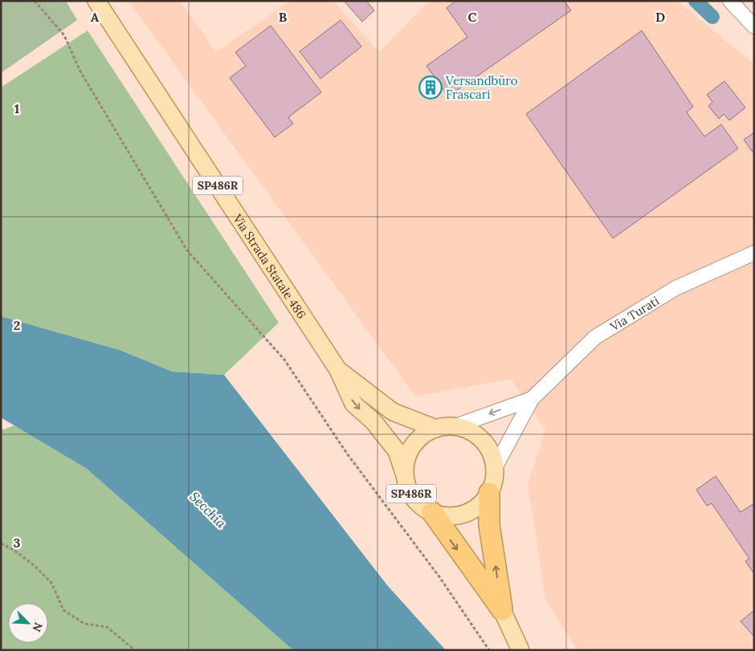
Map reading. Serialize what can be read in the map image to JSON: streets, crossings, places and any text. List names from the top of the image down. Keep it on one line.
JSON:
{"streets":{"highway":["SP486R"],"main road":["Via Strada Statale 486"],"street":["Via Turati"]},"crossings":[["SP486R","Via Strada Statale 486"]],"water":["Secchia"],"places":{"building":["Versandbüro Frascari"]},"north":"bottom right","grid":{"columns":["A","B","C","D"],"rows":["1","2","3"]}}
